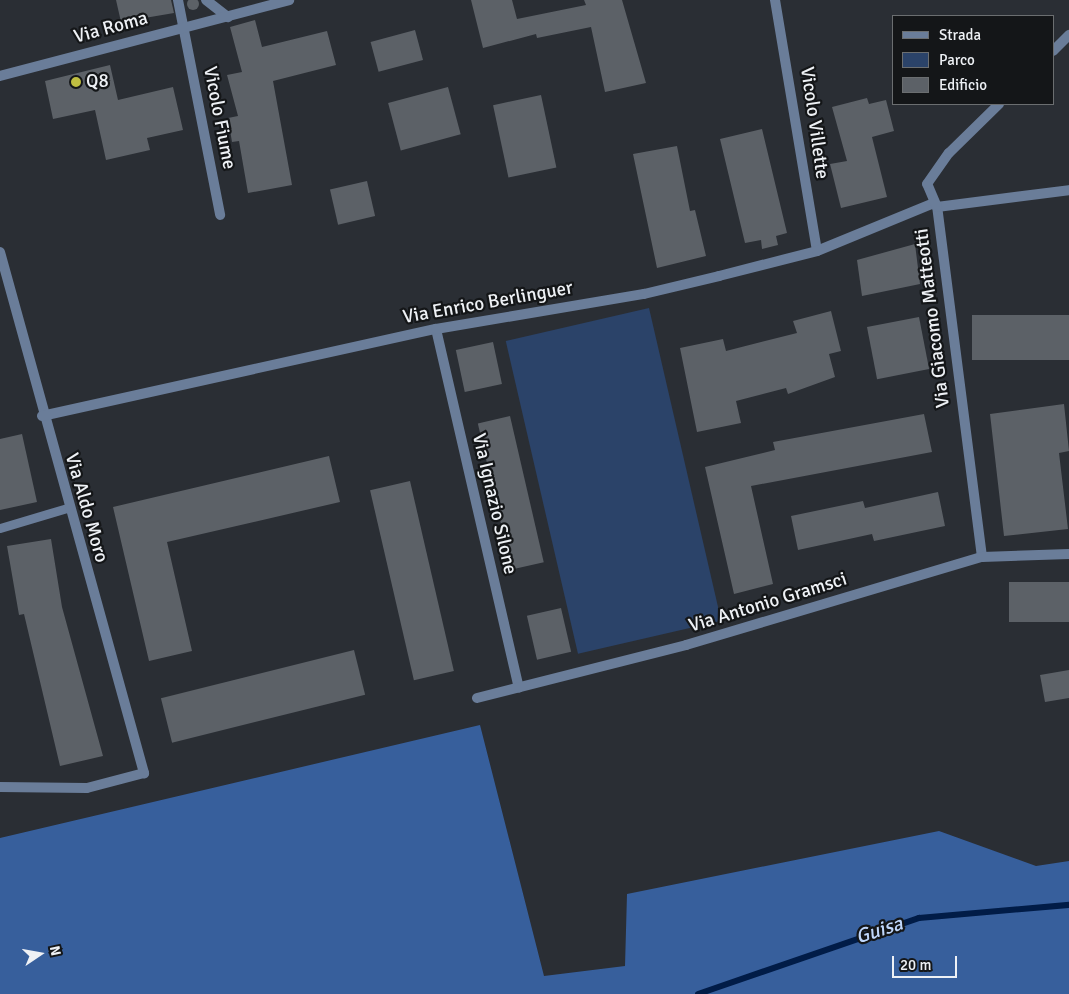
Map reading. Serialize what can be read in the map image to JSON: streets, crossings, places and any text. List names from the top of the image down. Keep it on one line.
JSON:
{"streets":{"street":["Via Roma","Vicolo Fiume","Vicolo Villette","Via Enrico Berlinguer","Via Giacomo Matteotti","Via Ignazio Silone","Via Aldo Moro","Via Antonio Gramsci"]},"crossings":[["Via Roma","Vicolo Fiume"],["Vicolo Villette","Via Enrico Berlinguer"],["Via Enrico Berlinguer","Via Giacomo Matteotti"],["Via Enrico Berlinguer","Via Ignazio Silone"],["Via Enrico Berlinguer","Via Aldo Moro"],["Via Giacomo Matteotti","Via Antonio Gramsci"],["Via Ignazio Silone","Via Antonio Gramsci"]],"water":["Guisa"],"places":["Q8"],"legend":["Strada","Parco","Edificio"],"scale_bar":"20 m","north":"right"}
